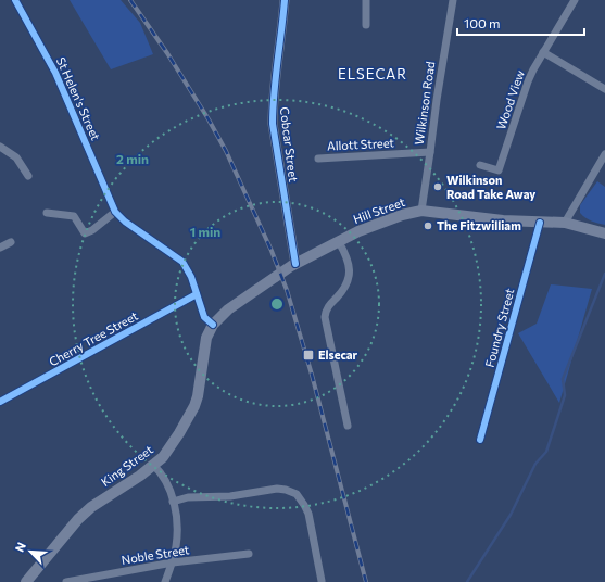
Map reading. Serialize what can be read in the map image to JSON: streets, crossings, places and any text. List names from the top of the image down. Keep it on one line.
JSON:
{"streets":{"main road":["Hill Street","King Street"],"street":["St Helen's Street","Wood View","Wilkinson Road","Cobcar Street","Allott Street","Foundry Street","Cherry Tree Street","Noble Street"]},"crossings":[["St Helen's Street","Hill Street"],["St Helen's Street","Cherry Tree Street"],["St Helen's Street","King Street"],["Wilkinson Road","Allott Street"],["Wilkinson Road","Hill Street"],["Cobcar Street","Hill Street"],["Hill Street","Foundry Street"],["Hill Street","King Street"]],"districts":["ELSECAR"],"places":{"other":["Wilkinson Road Take Away","The Fitzwilliam"],"transit":["Elsecar"]},"scale_bar":"100 m","north":"top left","rings":["2 min","1 min"]}
